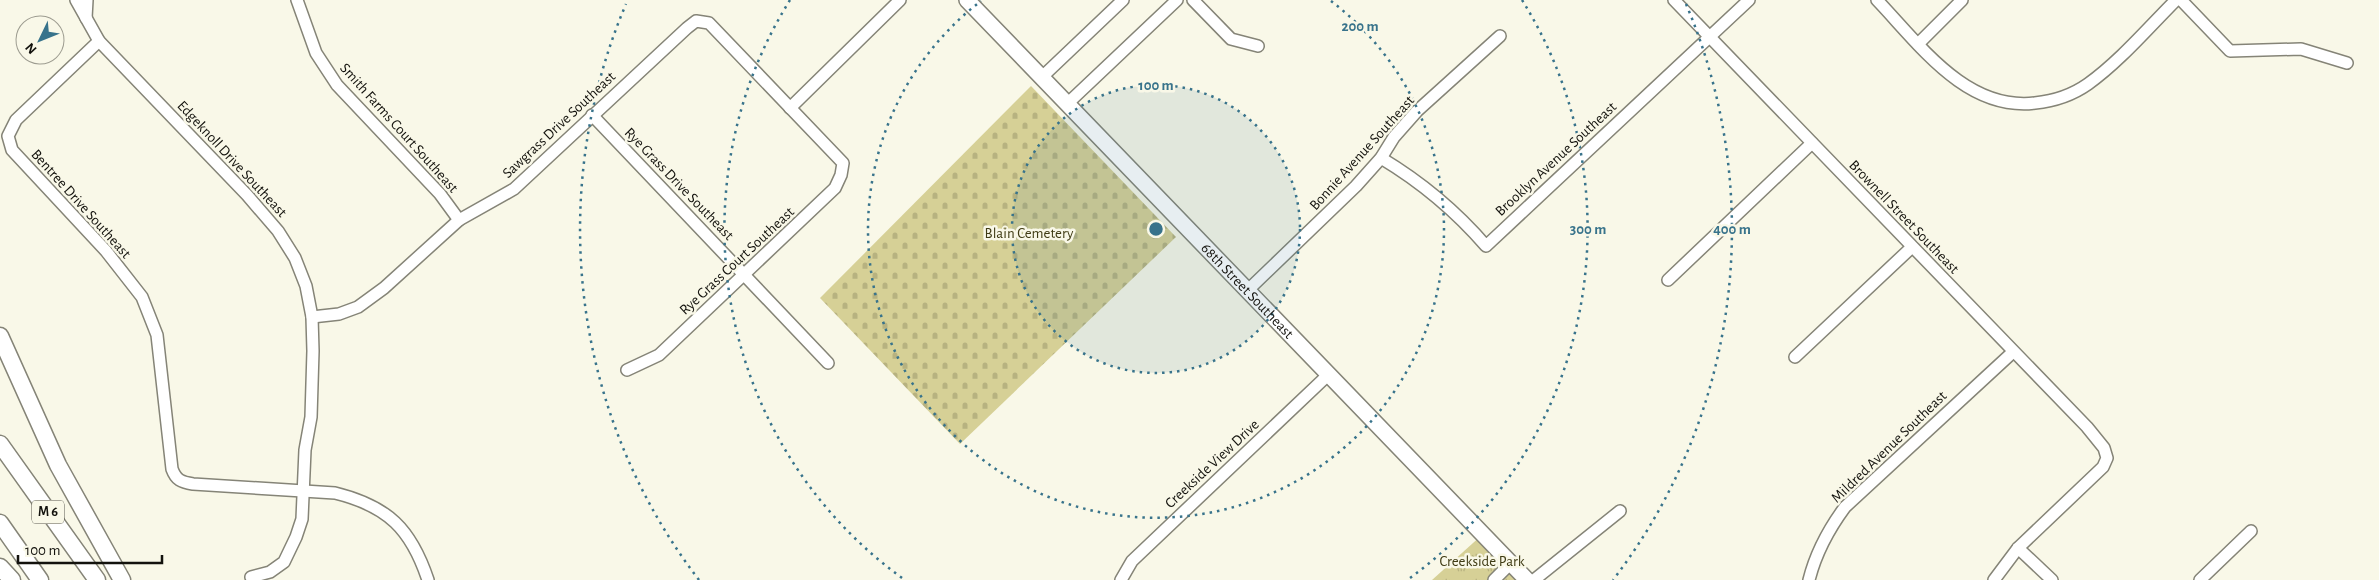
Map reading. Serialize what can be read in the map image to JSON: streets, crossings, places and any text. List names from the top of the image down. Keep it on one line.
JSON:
{"streets":{"highway":["M 6"],"main road":["68th Street Southeast"],"street":["Sawgrass Drive Southeast","Smith Farms Court Southeast","Bonnie Avenue Southeast","Edgeknoll Drive Southeast","Brooklyn Avenue Southeast","Rye Grass Drive Southeast","Bentree Drive Southeast","Brownell Street Southeast","Rye Grass Court Southeast","Mildred Avenue Southeast","Creekside View Drive"]},"crossings":[["Sawgrass Drive Southeast","Smith Farms Court Southeast"],["Sawgrass Drive Southeast","Edgeknoll Drive Southeast"],["Sawgrass Drive Southeast","Rye Grass Drive Southeast"],["Sawgrass Drive Southeast","Rye Grass Court Southeast"],["Bonnie Avenue Southeast","Brooklyn Avenue Southeast"],["Bonnie Avenue Southeast","68th Street Southeast"],["Edgeknoll Drive Southeast","Bentree Drive Southeast"],["Brooklyn Avenue Southeast","Brownell Street Southeast"],["Rye Grass Drive Southeast","Rye Grass Court Southeast"],["Brownell Street Southeast","Mildred Avenue Southeast"],["68th Street Southeast","Creekside View Drive"]],"parks":["Blain Cemetery","Creekside Park"],"scale_bar":"100 m","north":"bottom left","rings":["200 m","100 m","300 m","400 m"]}
